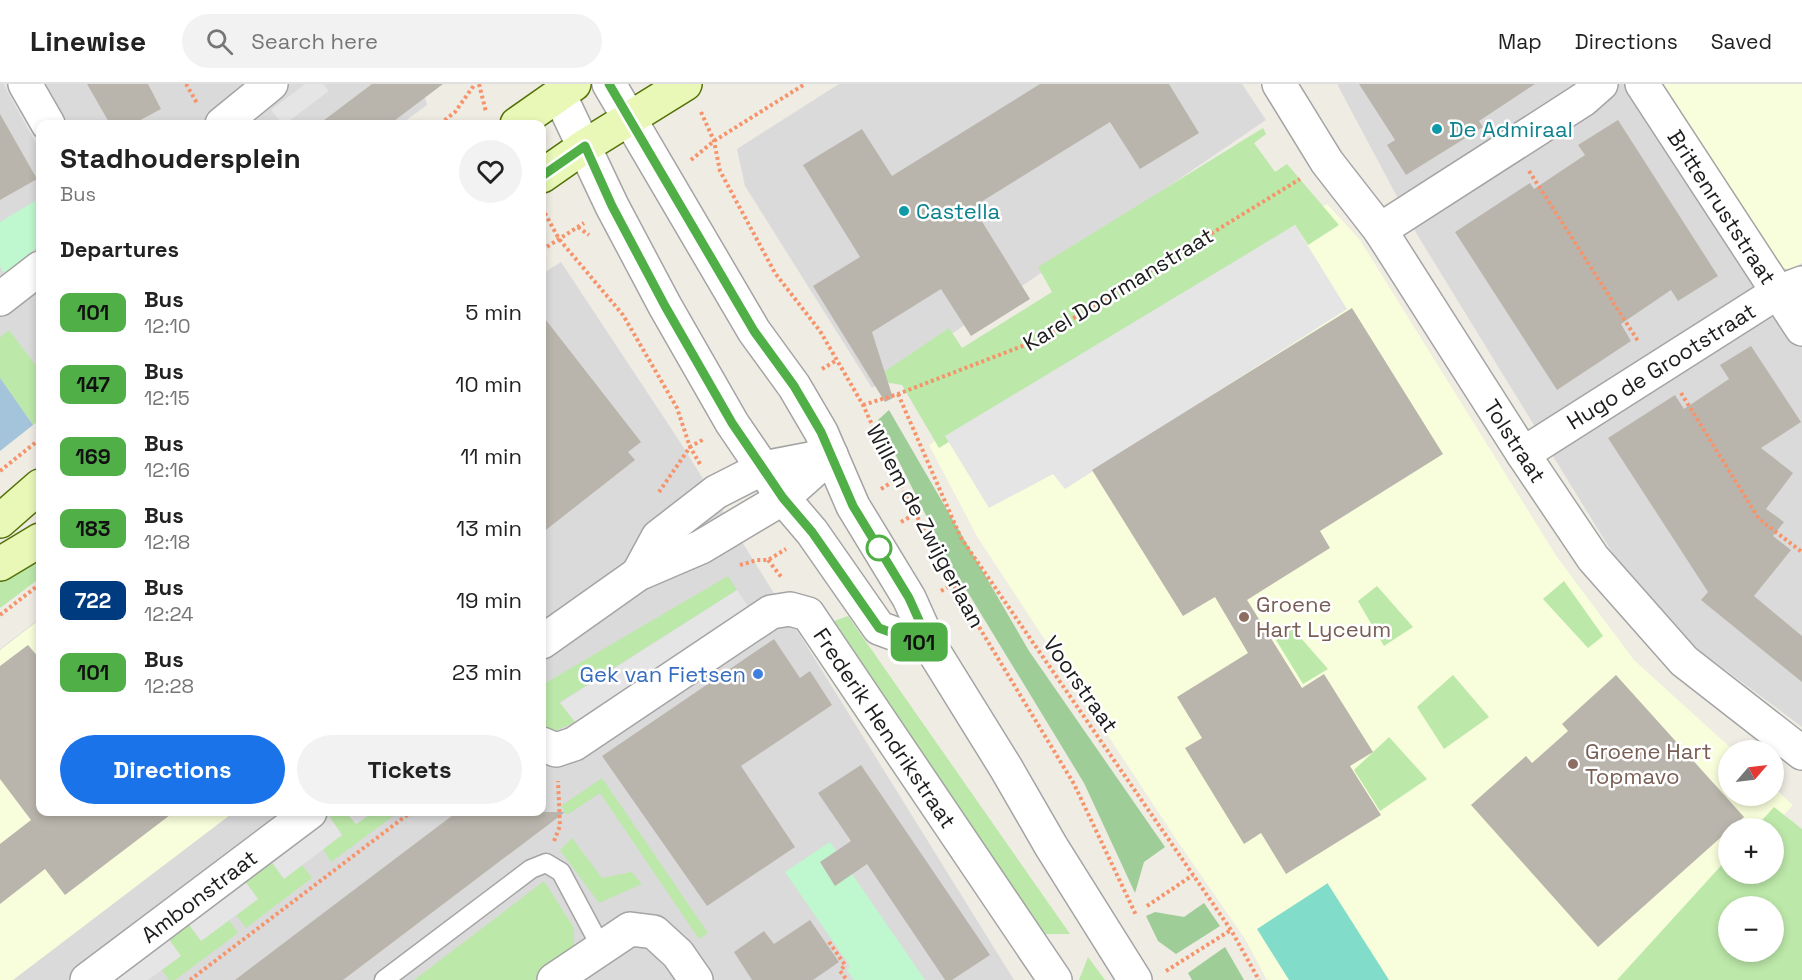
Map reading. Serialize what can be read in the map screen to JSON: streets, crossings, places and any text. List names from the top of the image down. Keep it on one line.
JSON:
{"streets":{"street":["Brittenruststraat","Hugo de Grootstraat","Tolstraat","Frederik Hendrikstraat","Ambonstraat"],"path":["Karel Doormanstraat","Willem de Zwijgerlaan","Voorstraat"]},"crossings":[["Brittenruststraat","Hugo de Grootstraat"],["Karel Doormanstraat","Tolstraat"],["Karel Doormanstraat","Willem de Zwijgerlaan"],["Karel Doormanstraat","Voorstraat"],["Hugo de Grootstraat","Tolstraat"]],"places":["De Admiraal","Castella","Groene Hart Lyceum","Gek van Fietsen","Groene Hart Topmavo"],"lines":["bus line 101"],"north":"top right","page":{"header":"Linewise","search":"Search here","nav":["Map","Directions","Saved"],"on_map":"101","heading":[["Stadhoudersplein","Bus"],"Departures"],"list":[{"mark":"101","name":"Bus","note":"12:10","value":"5 min"},{"mark":"147","name":"Bus","note":"12:15","value":"10 min"},{"mark":"169","name":"Bus","note":"12:16","value":"11 min"},{"mark":"183","name":"Bus","note":"12:18","value":"13 min"},{"mark":"722","name":"Bus","note":"12:24","value":"19 min"},{"mark":"101","name":"Bus","note":"12:28","value":"23 min"}],"buttons":["Directions","Tickets"],"map_buttons":["+","−"]}}
